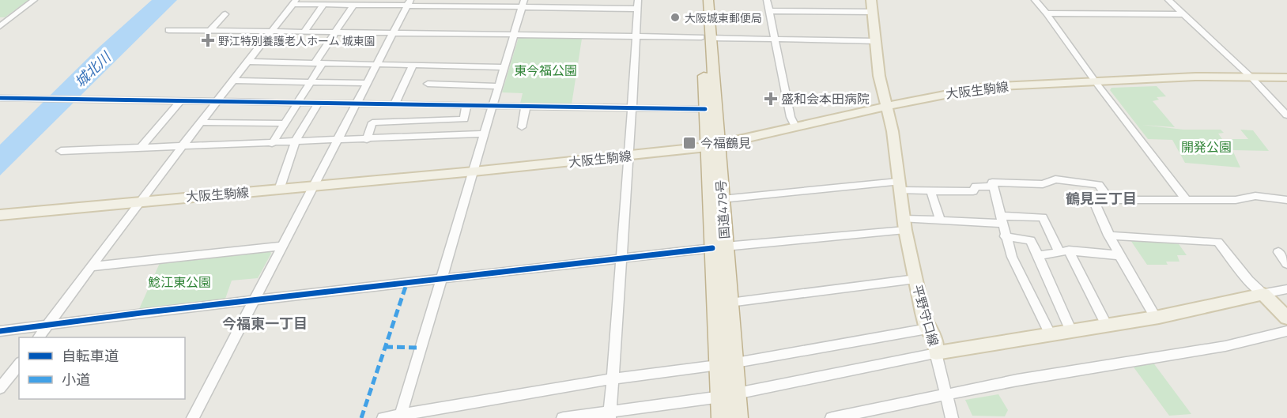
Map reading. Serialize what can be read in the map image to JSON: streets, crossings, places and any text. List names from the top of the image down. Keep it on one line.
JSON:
{"streets":{"highway":["国道479号"],"main road":["大阪生駒線","平野守口線"]},"crossings":[["大阪生駒線","国道479号"],["大阪生駒線","平野守口線"]],"districts":["鶴見三丁目","今福東一丁目"],"water":["城北川"],"parks":["東今福公園","開発公園","鯰江東公園"],"places":{"other":["大阪城東郵便局"],"health":["野江特別養護老人ホーム 城東園","盛和会本田病院"],"transit":["今福鶴見"]},"legend":["自転車道","小道"]}
